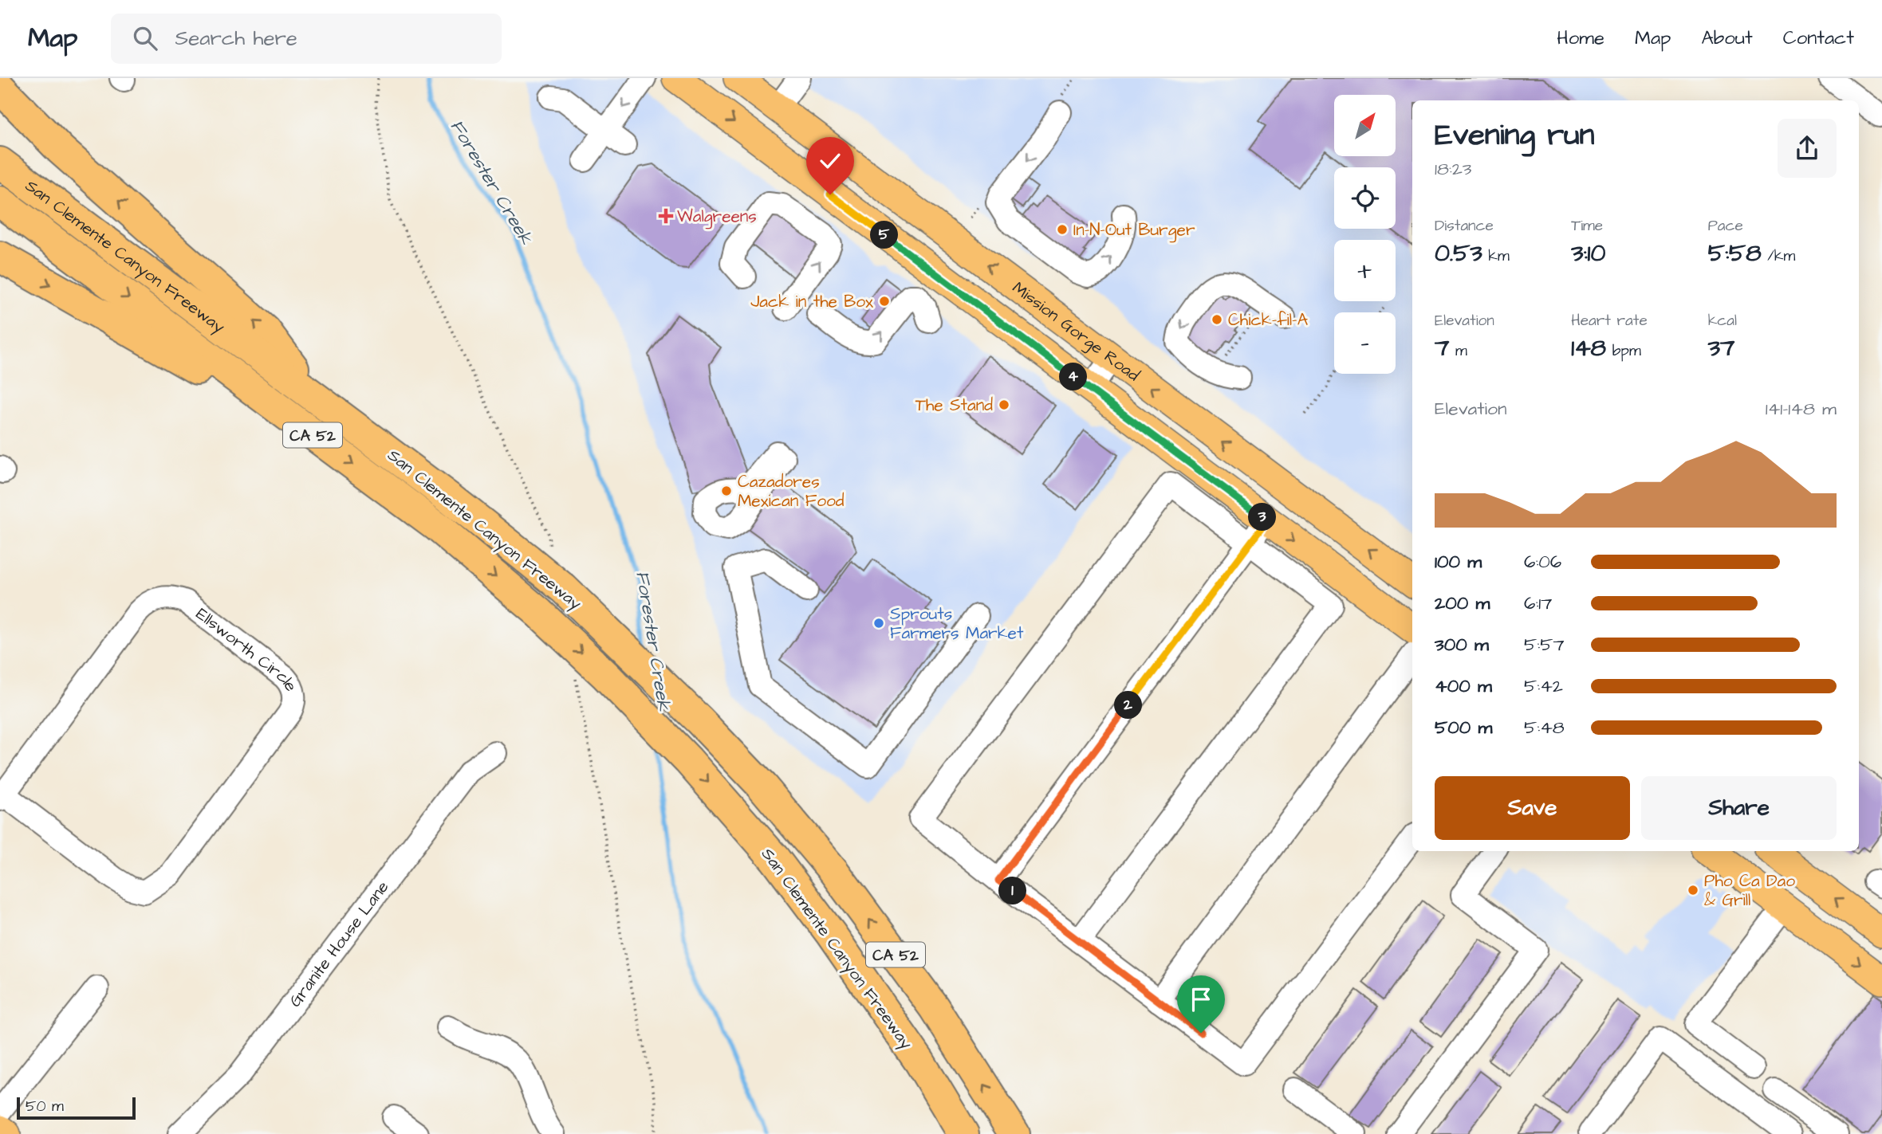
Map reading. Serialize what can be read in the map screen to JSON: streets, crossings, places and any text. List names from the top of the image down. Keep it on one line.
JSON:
{"streets":{"highway":["San Clemente Canyon Freeway","CA 52"],"main road":["Mission Gorge Road"],"street":["Ellsworth Circle","Granite House Lane"]},"water":["Forester Creek"],"places":{"health":["Walgreens"],"other":["In-N-Out Burger","Jack in the Box","Chick-fil-A","The Stand","Cazadores Mexican Food","Sprouts Farmers Market","Pho Ca Dao & Grill"]},"scale_bar":"50 m","north":"top right","page":{"header":"Map","search":"Search here","nav":["Home","Map","About","Contact"],"map_buttons":["+","−"],"heading":["Evening run","18:23"],"stats":[["Distance","0.53 km"],["Time","3:10"],["Pace","5:58 /km"],["Elevation","7 m"],["Heart rate","148 bpm"],["kcal","37"]],"pins":["5","4","3","2","1"],"chart":["Elevation","141–148 m"],"list":[{"name":"100 m","note":"6:06"},{"name":"200 m","note":"6:17"},{"name":"300 m","note":"5:57"},{"name":"400 m","note":"5:42"},{"name":"500 m","note":"5:48"}],"buttons":["Save","Share"],"scale":"50 m"}}
